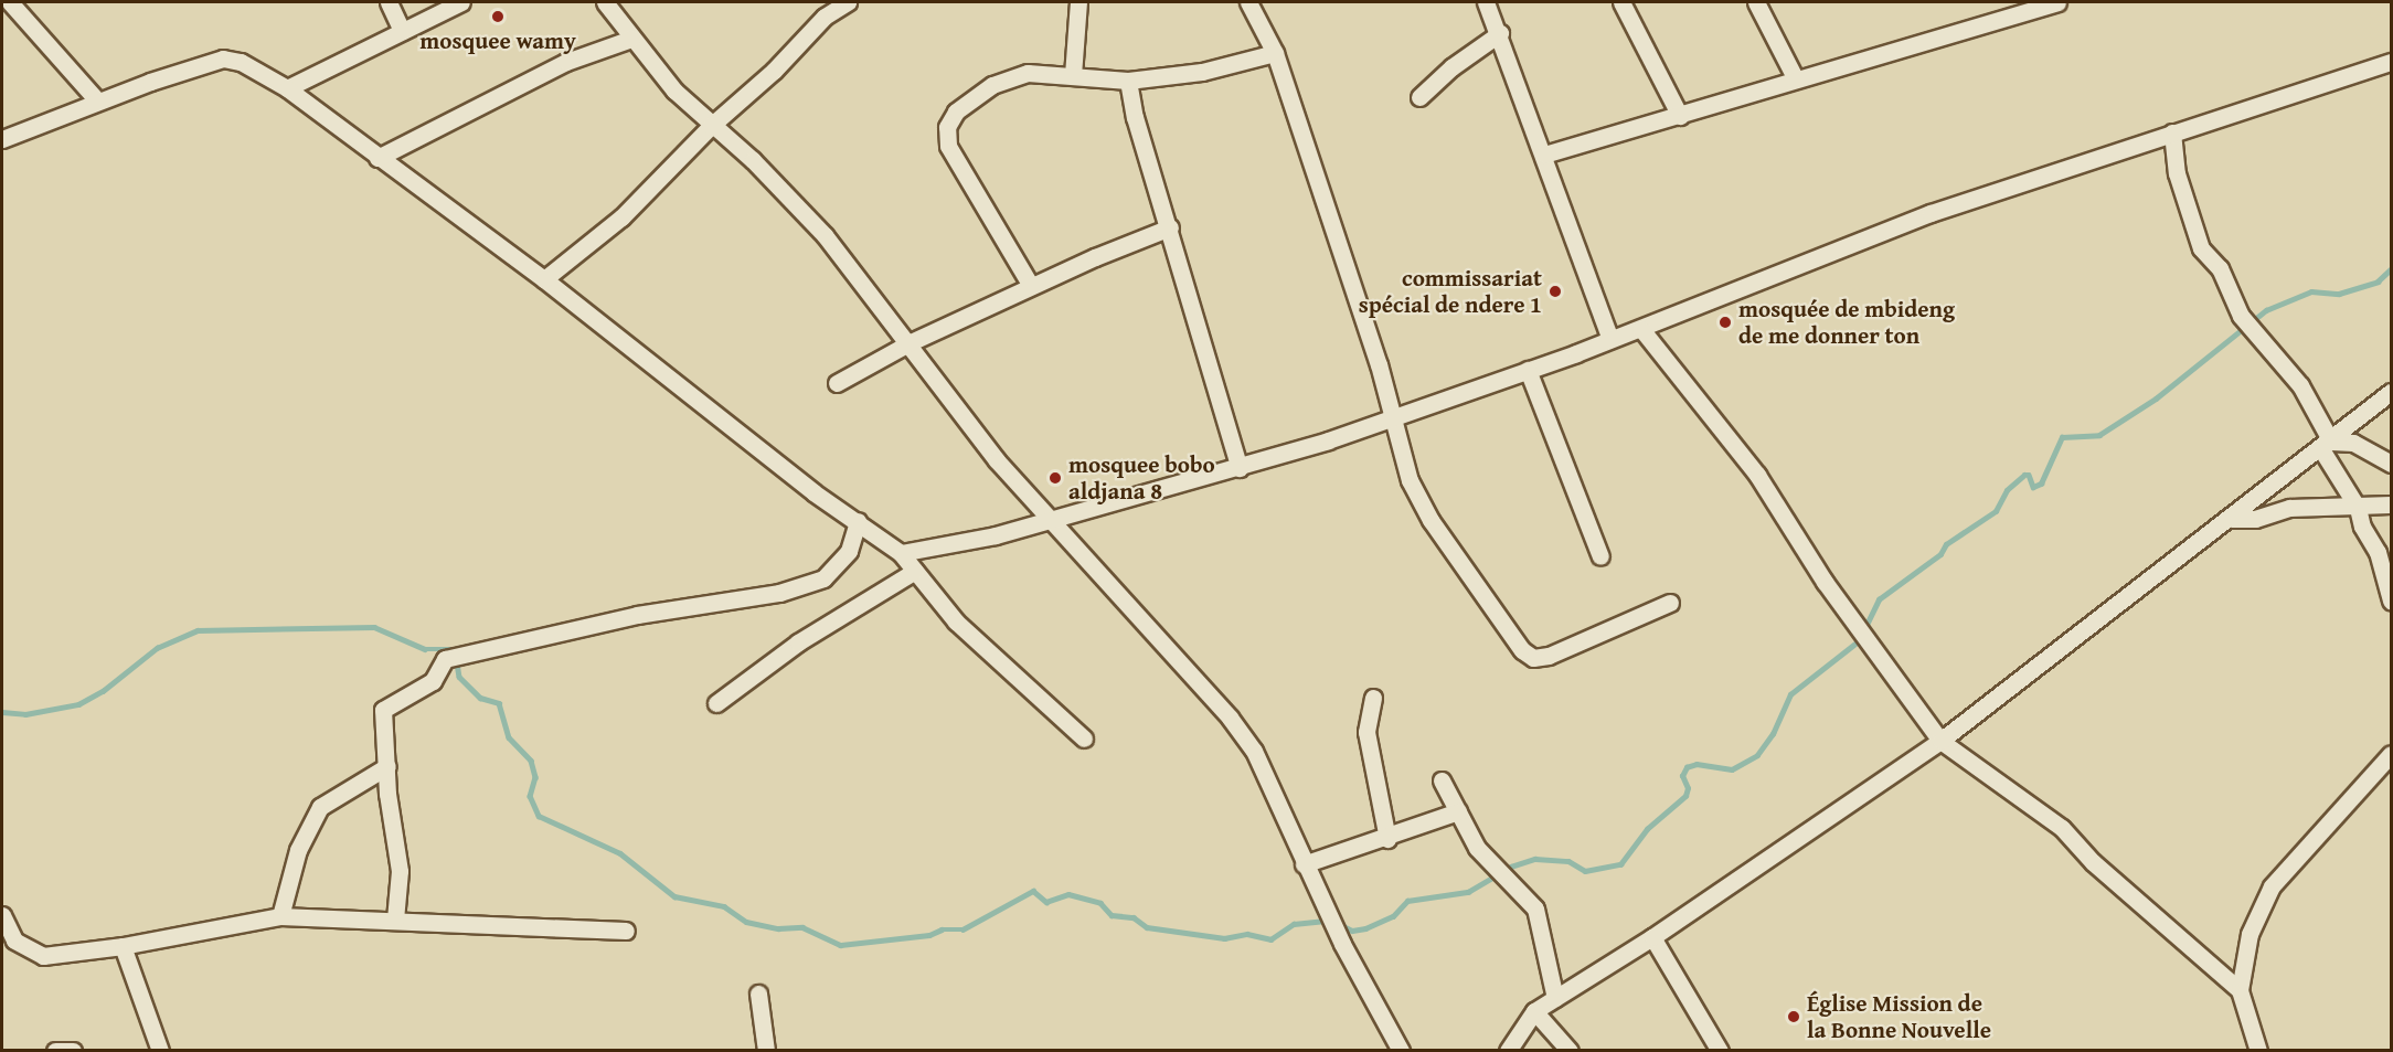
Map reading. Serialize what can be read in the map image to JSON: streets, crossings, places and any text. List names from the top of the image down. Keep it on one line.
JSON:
{"places":["mosquee wamy","commissariat spécial de ndere 1","mosquée de mbideng de me donner ton","mosquee bobo aldjana 8","Église Mission de la Bonne Nouvelle"]}
